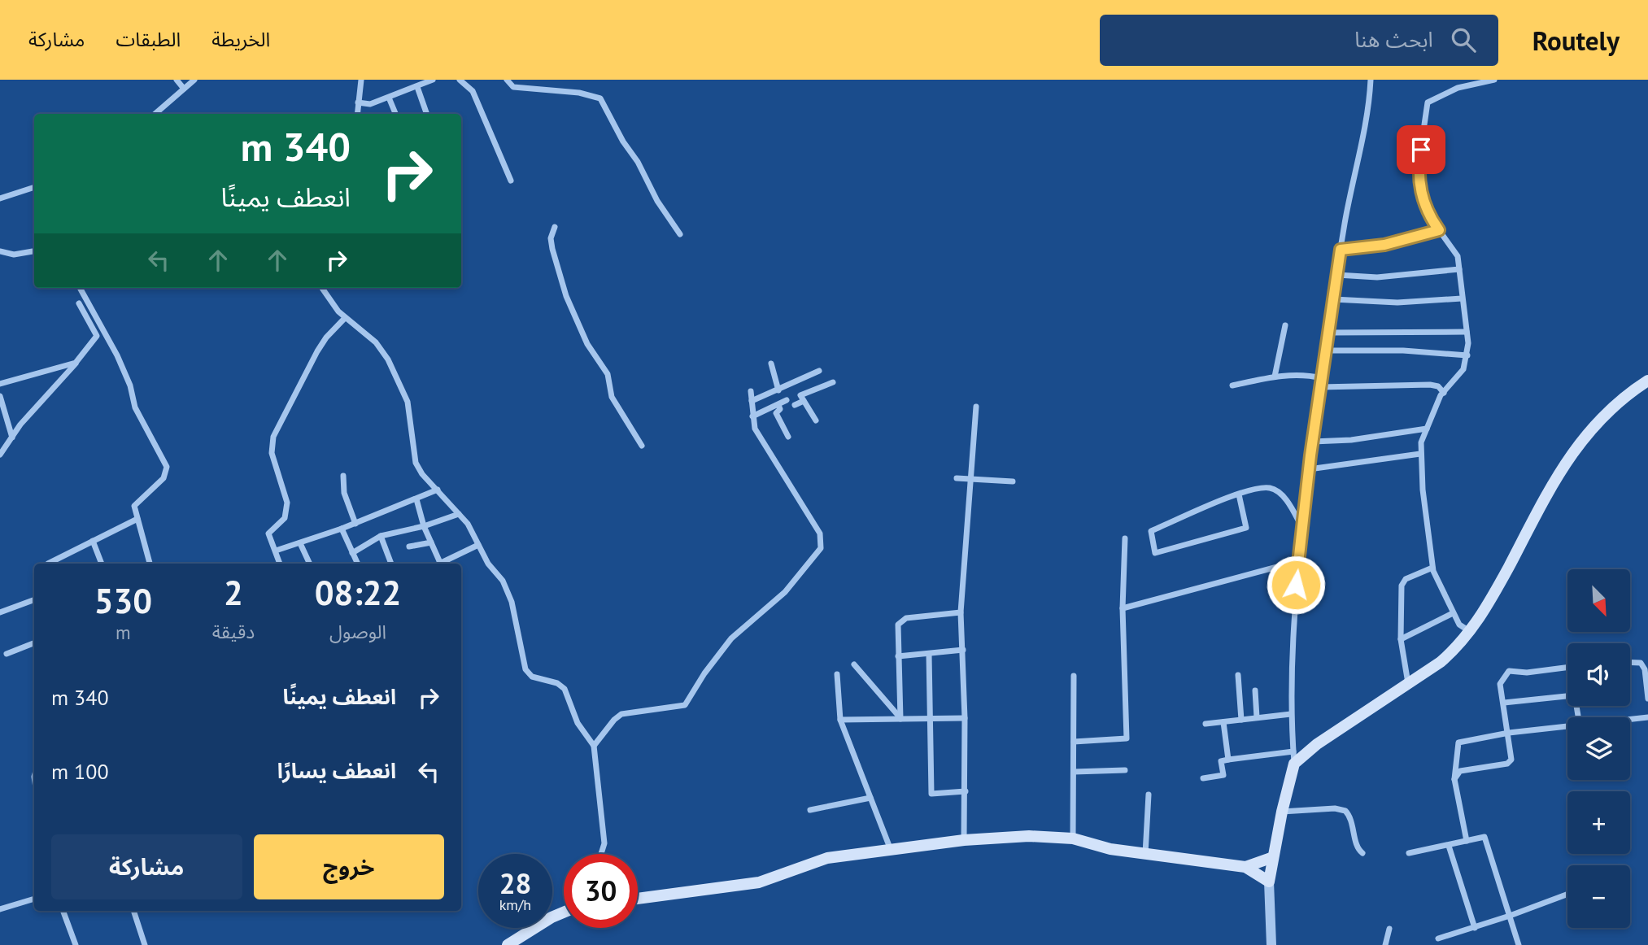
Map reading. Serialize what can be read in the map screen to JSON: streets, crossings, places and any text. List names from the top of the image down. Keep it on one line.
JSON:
{"north":"bottom right","page":{"header":"Routely","search":"ابحث هنا","nav":["الخريطة","الطبقات","مشاركة"],"turn":["340 m","انعطف يمينًا"],"eta":["08:22","الوصول","2","دقيقة","530","m"],"map_buttons":["+","−"],"list":[{"name":"انعطف يمينًا","value":"340 m"},{"name":"انعطف يسارًا","value":"100 m"}],"buttons":["خروج","مشاركة"],"speed":"28 km/h","limit":"30"}}
